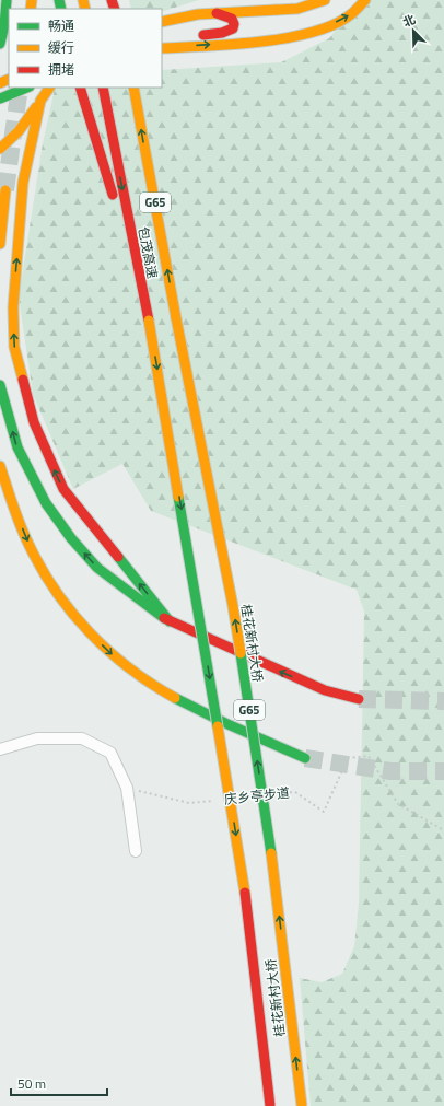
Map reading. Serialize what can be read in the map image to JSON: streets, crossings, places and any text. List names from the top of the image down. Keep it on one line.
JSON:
{"streets":{"main road":["G65","包茂高速","桂花新村大桥"],"path":["庆乡亭步道"]},"crossings":[["包茂高速","桂花新村大桥"]],"legend":["畅通","缓行","拥堵"],"scale_bar":"50 m","north":"top left"}
